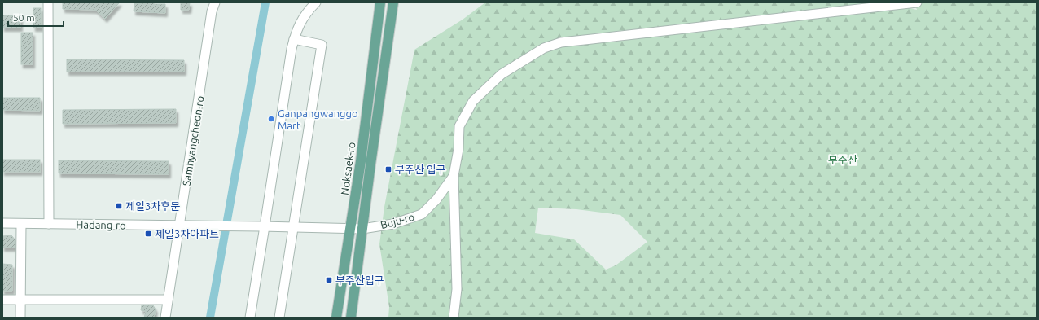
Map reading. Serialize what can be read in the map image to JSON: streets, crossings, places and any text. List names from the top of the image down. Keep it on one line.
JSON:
{"streets":{"main road":["Noksaek-ro"],"street":["Samhyangcheon-ro","Buju-ro","Hadang-ro"]},"crossings":[["Samhyangcheon-ro","Hadang-ro"],["Noksaek-ro","Buju-ro"]],"parks":["부주산"],"places":{"other":["Ganpangwanggo Mart"],"transit":["부주산 입구","제일3차후문","제일3차아파트","부주산입구"]},"scale_bar":"50 m"}
